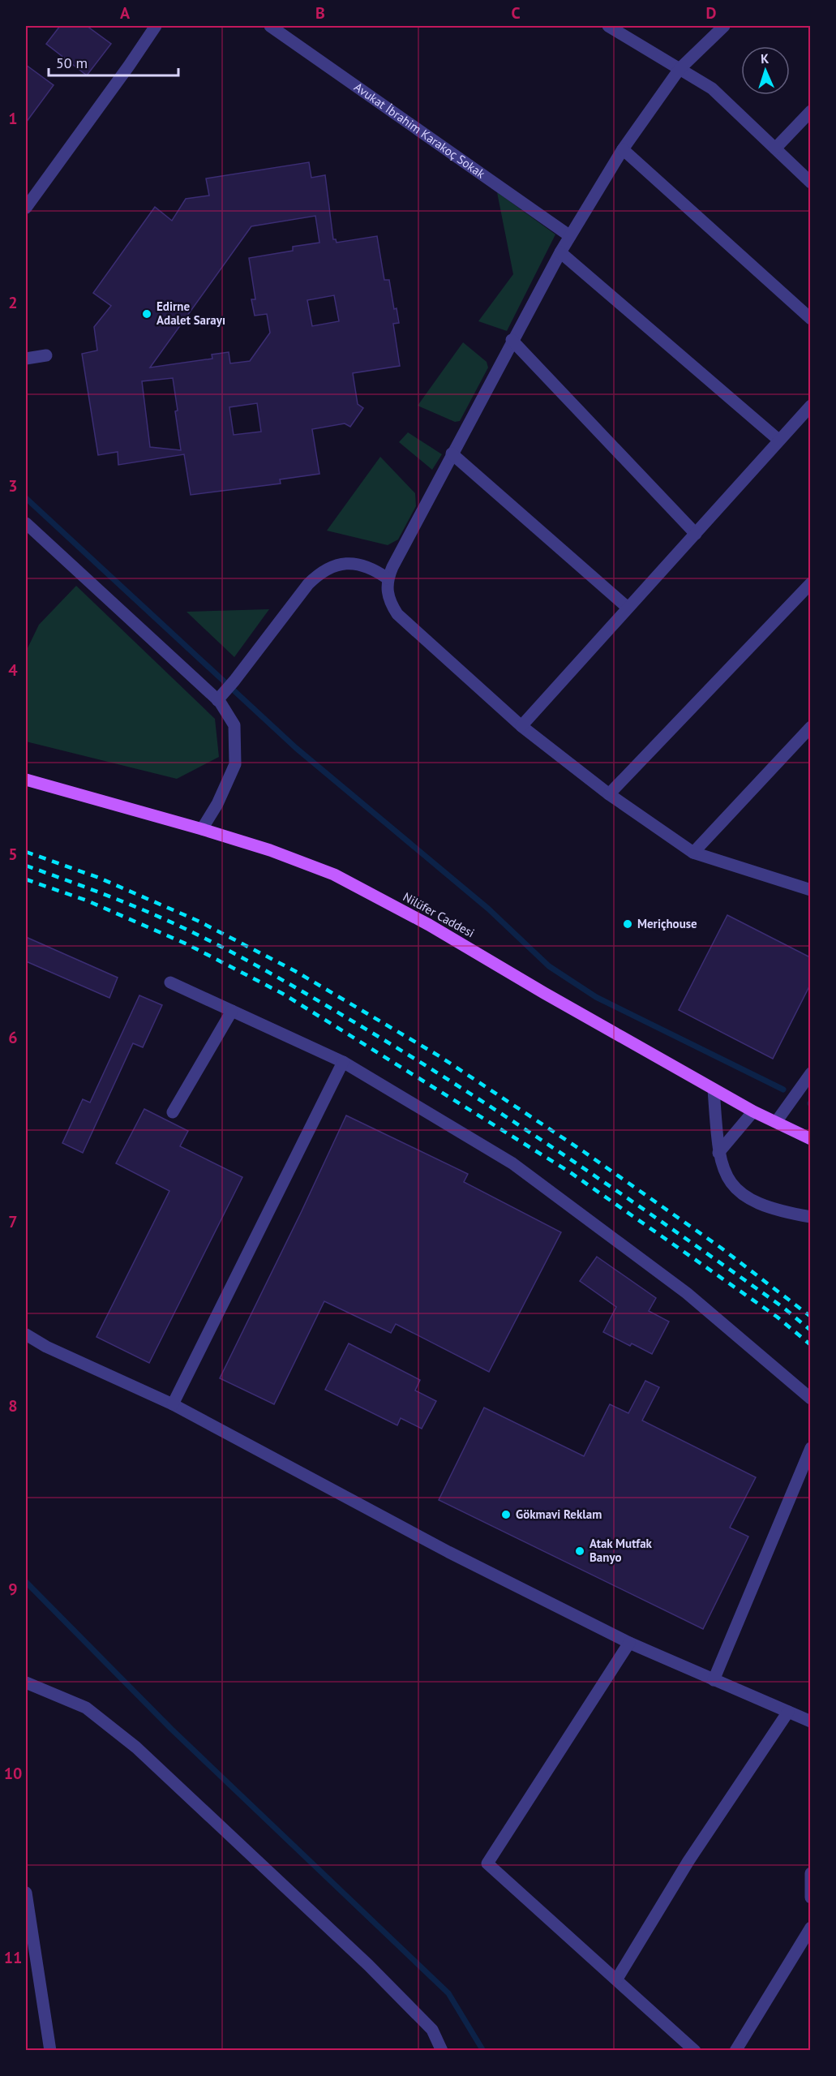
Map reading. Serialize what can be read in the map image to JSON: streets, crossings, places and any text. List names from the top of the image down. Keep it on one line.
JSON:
{"streets":{"main road":["Nilüfer Caddesi"],"street":["Avukat İbrahim Karakoç Sokak"]},"places":["Edirne Adalet Sarayı","Meriçhouse","Gökmavi Reklam","Atak Mutfak Banyo"],"scale_bar":"50 m","north":"top","grid":{"columns":["A","B","C","D"],"rows":["1","2","3","4","5","6","7","8","9","10","11"]}}
